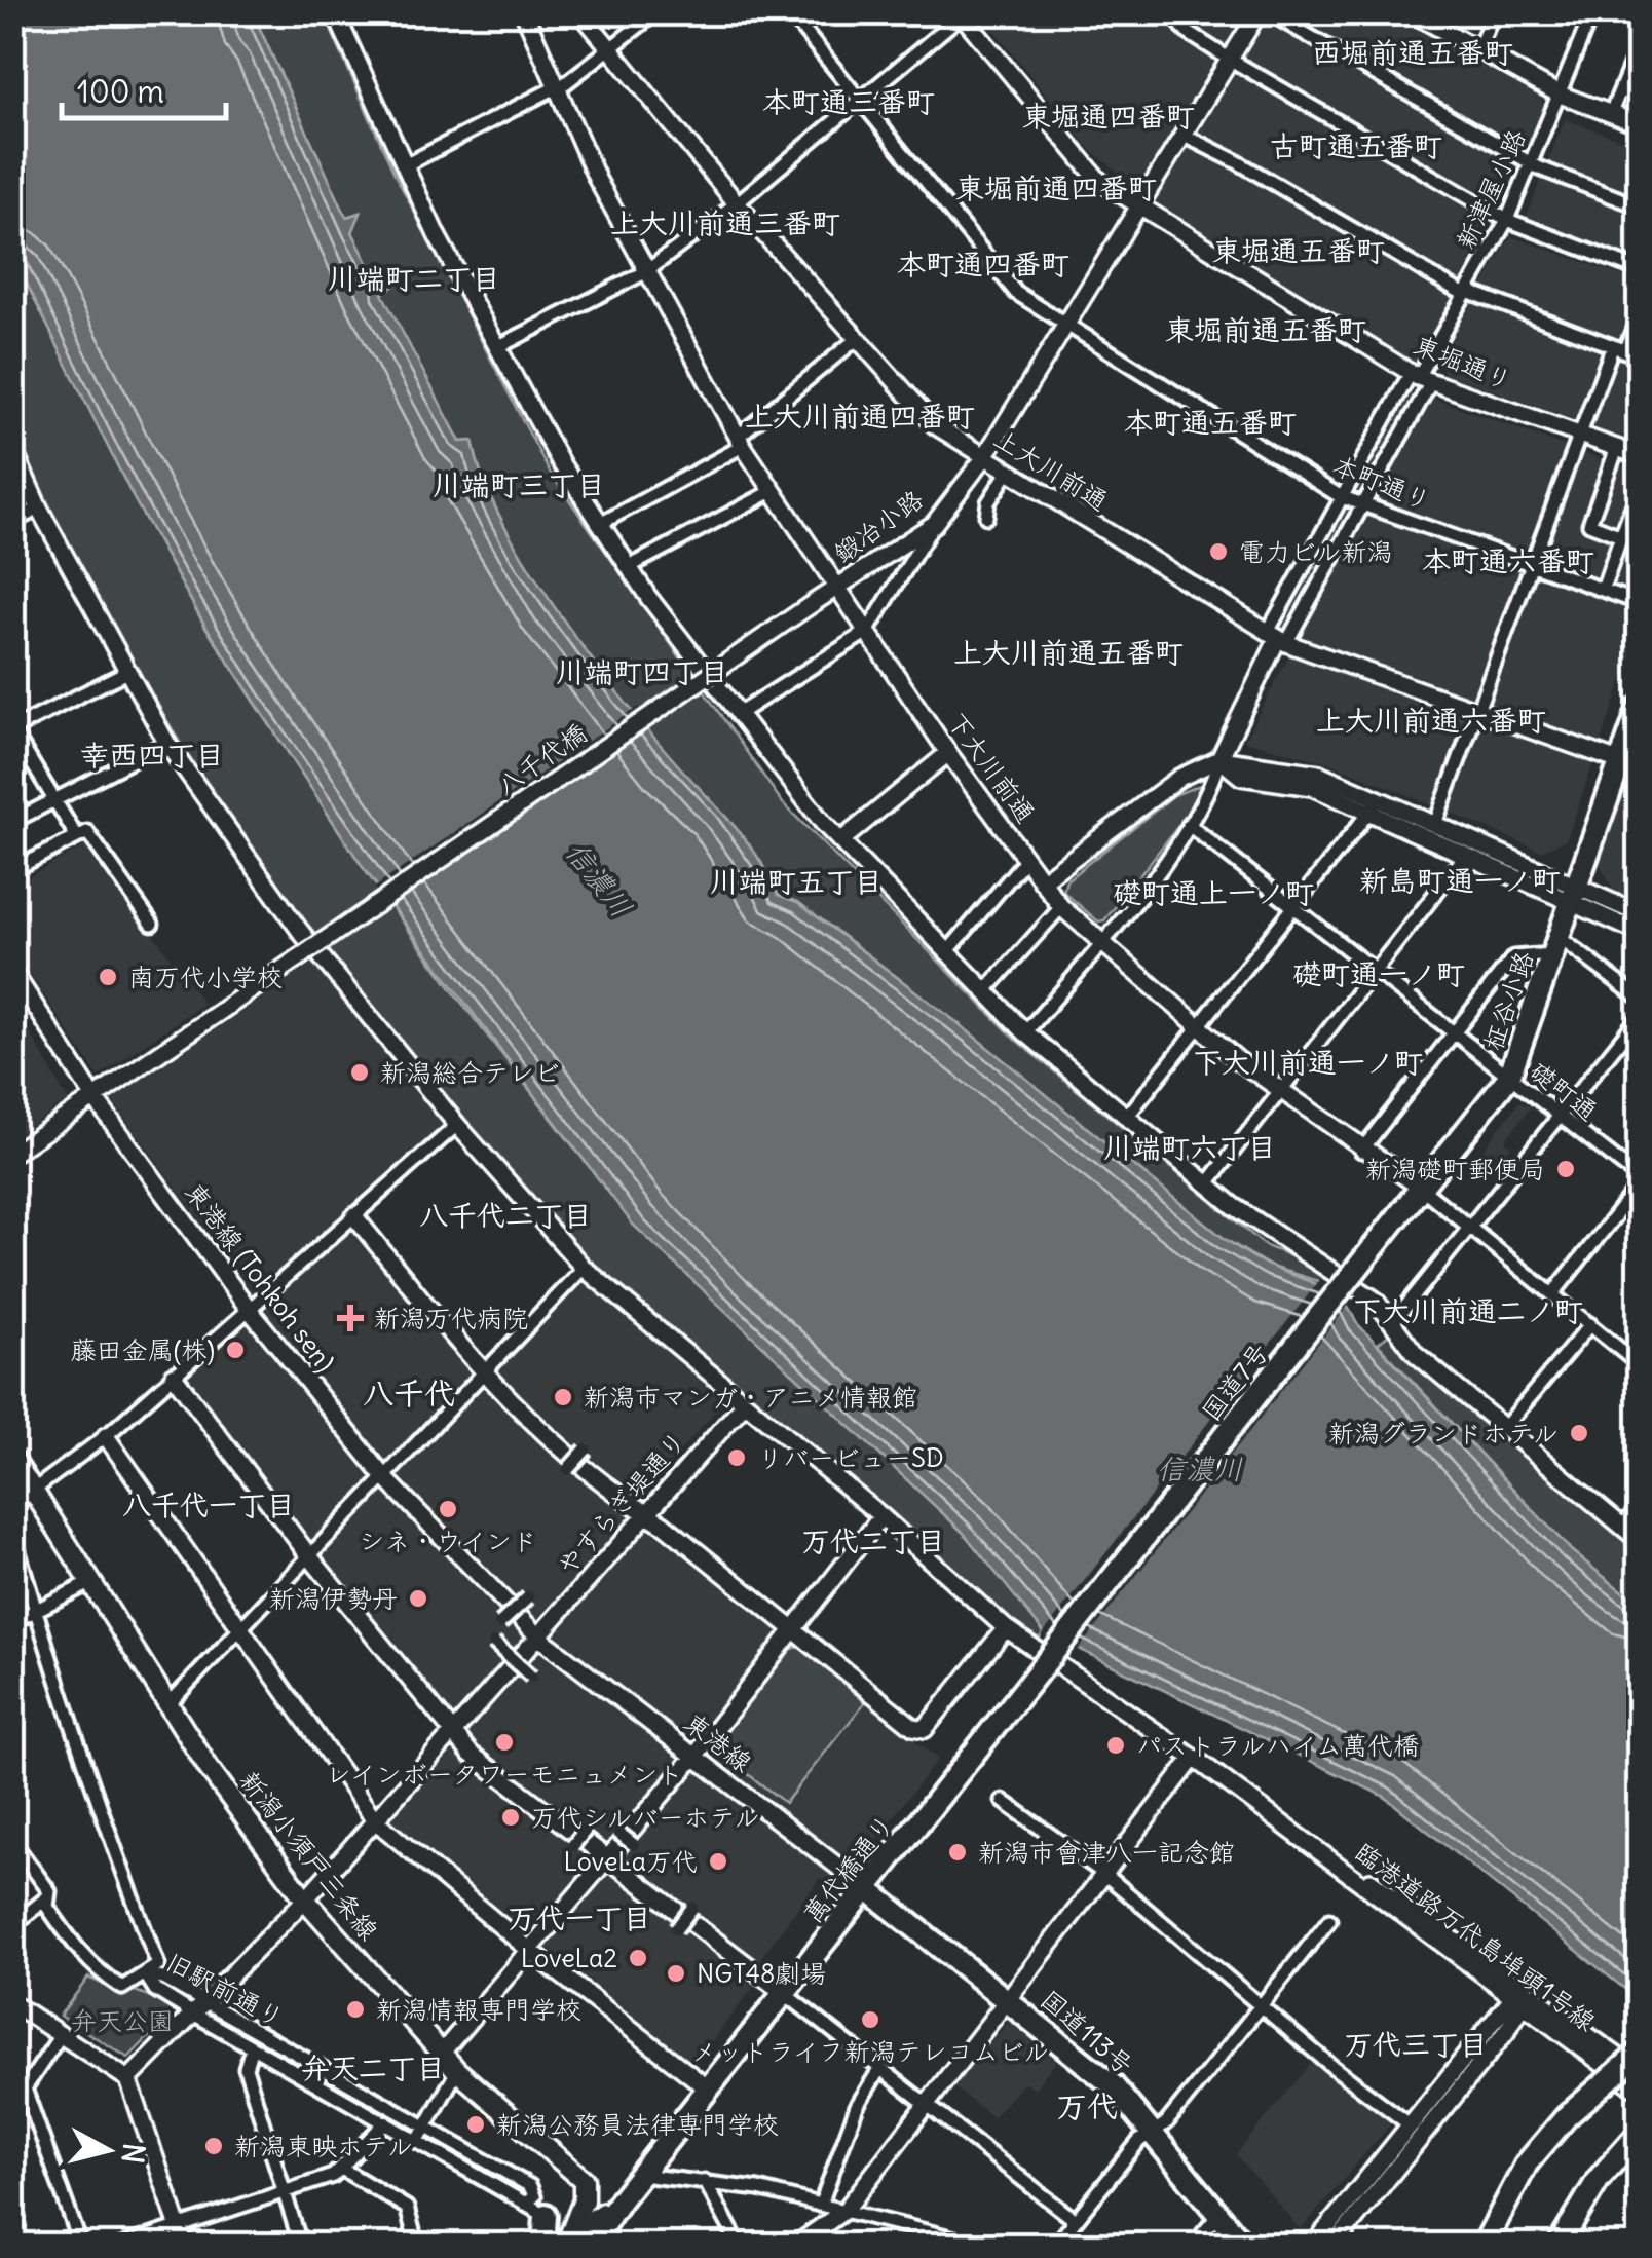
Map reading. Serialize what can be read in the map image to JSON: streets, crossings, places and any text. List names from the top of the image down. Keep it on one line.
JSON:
{"streets":{"highway":["柾谷小路","国道7号","萬代橋通り","国道113号"],"main road":["新潟小須戸三条線"],"street":["新津屋小路","東堀通り","上大川前通","本町通り","鍛冶小路","八千代橋","下大川前通","礎町通","東港線 (Tohkoh sen)","やすらぎ堤通り","東港線","臨港道路万代島埠頭1号線","旧駅前通り"]},"crossings":[["新津屋小路","東堀通り"],["東堀通り","鍛冶小路"],["上大川前通","鍛冶小路"],["上大川前通","柾谷小路"],["本町通り","鍛冶小路"],["鍛冶小路","八千代橋"],["鍛冶小路","下大川前通"],["八千代橋","東港線 (Tohkoh sen)"],["下大川前通","柾谷小路"],["柾谷小路","礎町通"],["柾谷小路","国道7号"],["東港線 (Tohkoh sen)","やすらぎ堤通り"],["東港線 (Tohkoh sen)","東港線"],["国道7号","萬代橋通り"],["やすらぎ堤通り","東港線"],["やすらぎ堤通り","新潟小須戸三条線"],["やすらぎ堤通り","臨港道路万代島埠頭1号線"],["やすらぎ堤通り","旧駅前通り"],["東港線","萬代橋通り"],["東港線","国道113号"],["新潟小須戸三条線","萬代橋通り"],["萬代橋通り","国道113号"]],"districts":["西堀前通五番町","本町通三番町","東堀通四番町","古町通五番町","東堀前通四番町","上大川前通三番町","東堀通五番町","本町通四番町","川端町二丁目","東堀前通五番町","上大川前通四番町","本町通五番町","川端町三丁目","本町通六番町","上大川前通五番町","川端町四丁目","上大川前通六番町","幸西四丁目","新島町通一ノ町","川端町五丁目","礎町通上一ノ町","礎町通一ノ町","下大川前通一ノ町","川端町六丁目","八千代二丁目","下大川前通二ノ町","八千代","八千代一丁目","万代二丁目","万代一丁目","万代三丁目","弁天二丁目","万代"],"water":["信濃川"],"parks":["弁天公園"],"places":{"other":["電力ビル新潟","南万代小学校","新潟総合テレビ","新潟礎町郵便局","藤田金属(株)","新潟市マンガ・アニメ情報館","新潟グランドホテル","リバービューSD","シネ・ウインド","新潟伊勢丹","レインボータワーモニュメント","パストラルハイム萬代橋","万代シルバーホテル","新潟市會津八一記念館","LoveLa万代","LoveLa2","NGT48劇場","新潟情報専門学校","メットライフ新潟テレコムビル","新潟公務員法律専門学校","新潟東映ホテル"],"health":["新潟万代病院"]},"scale_bar":"100 m","north":"right"}
